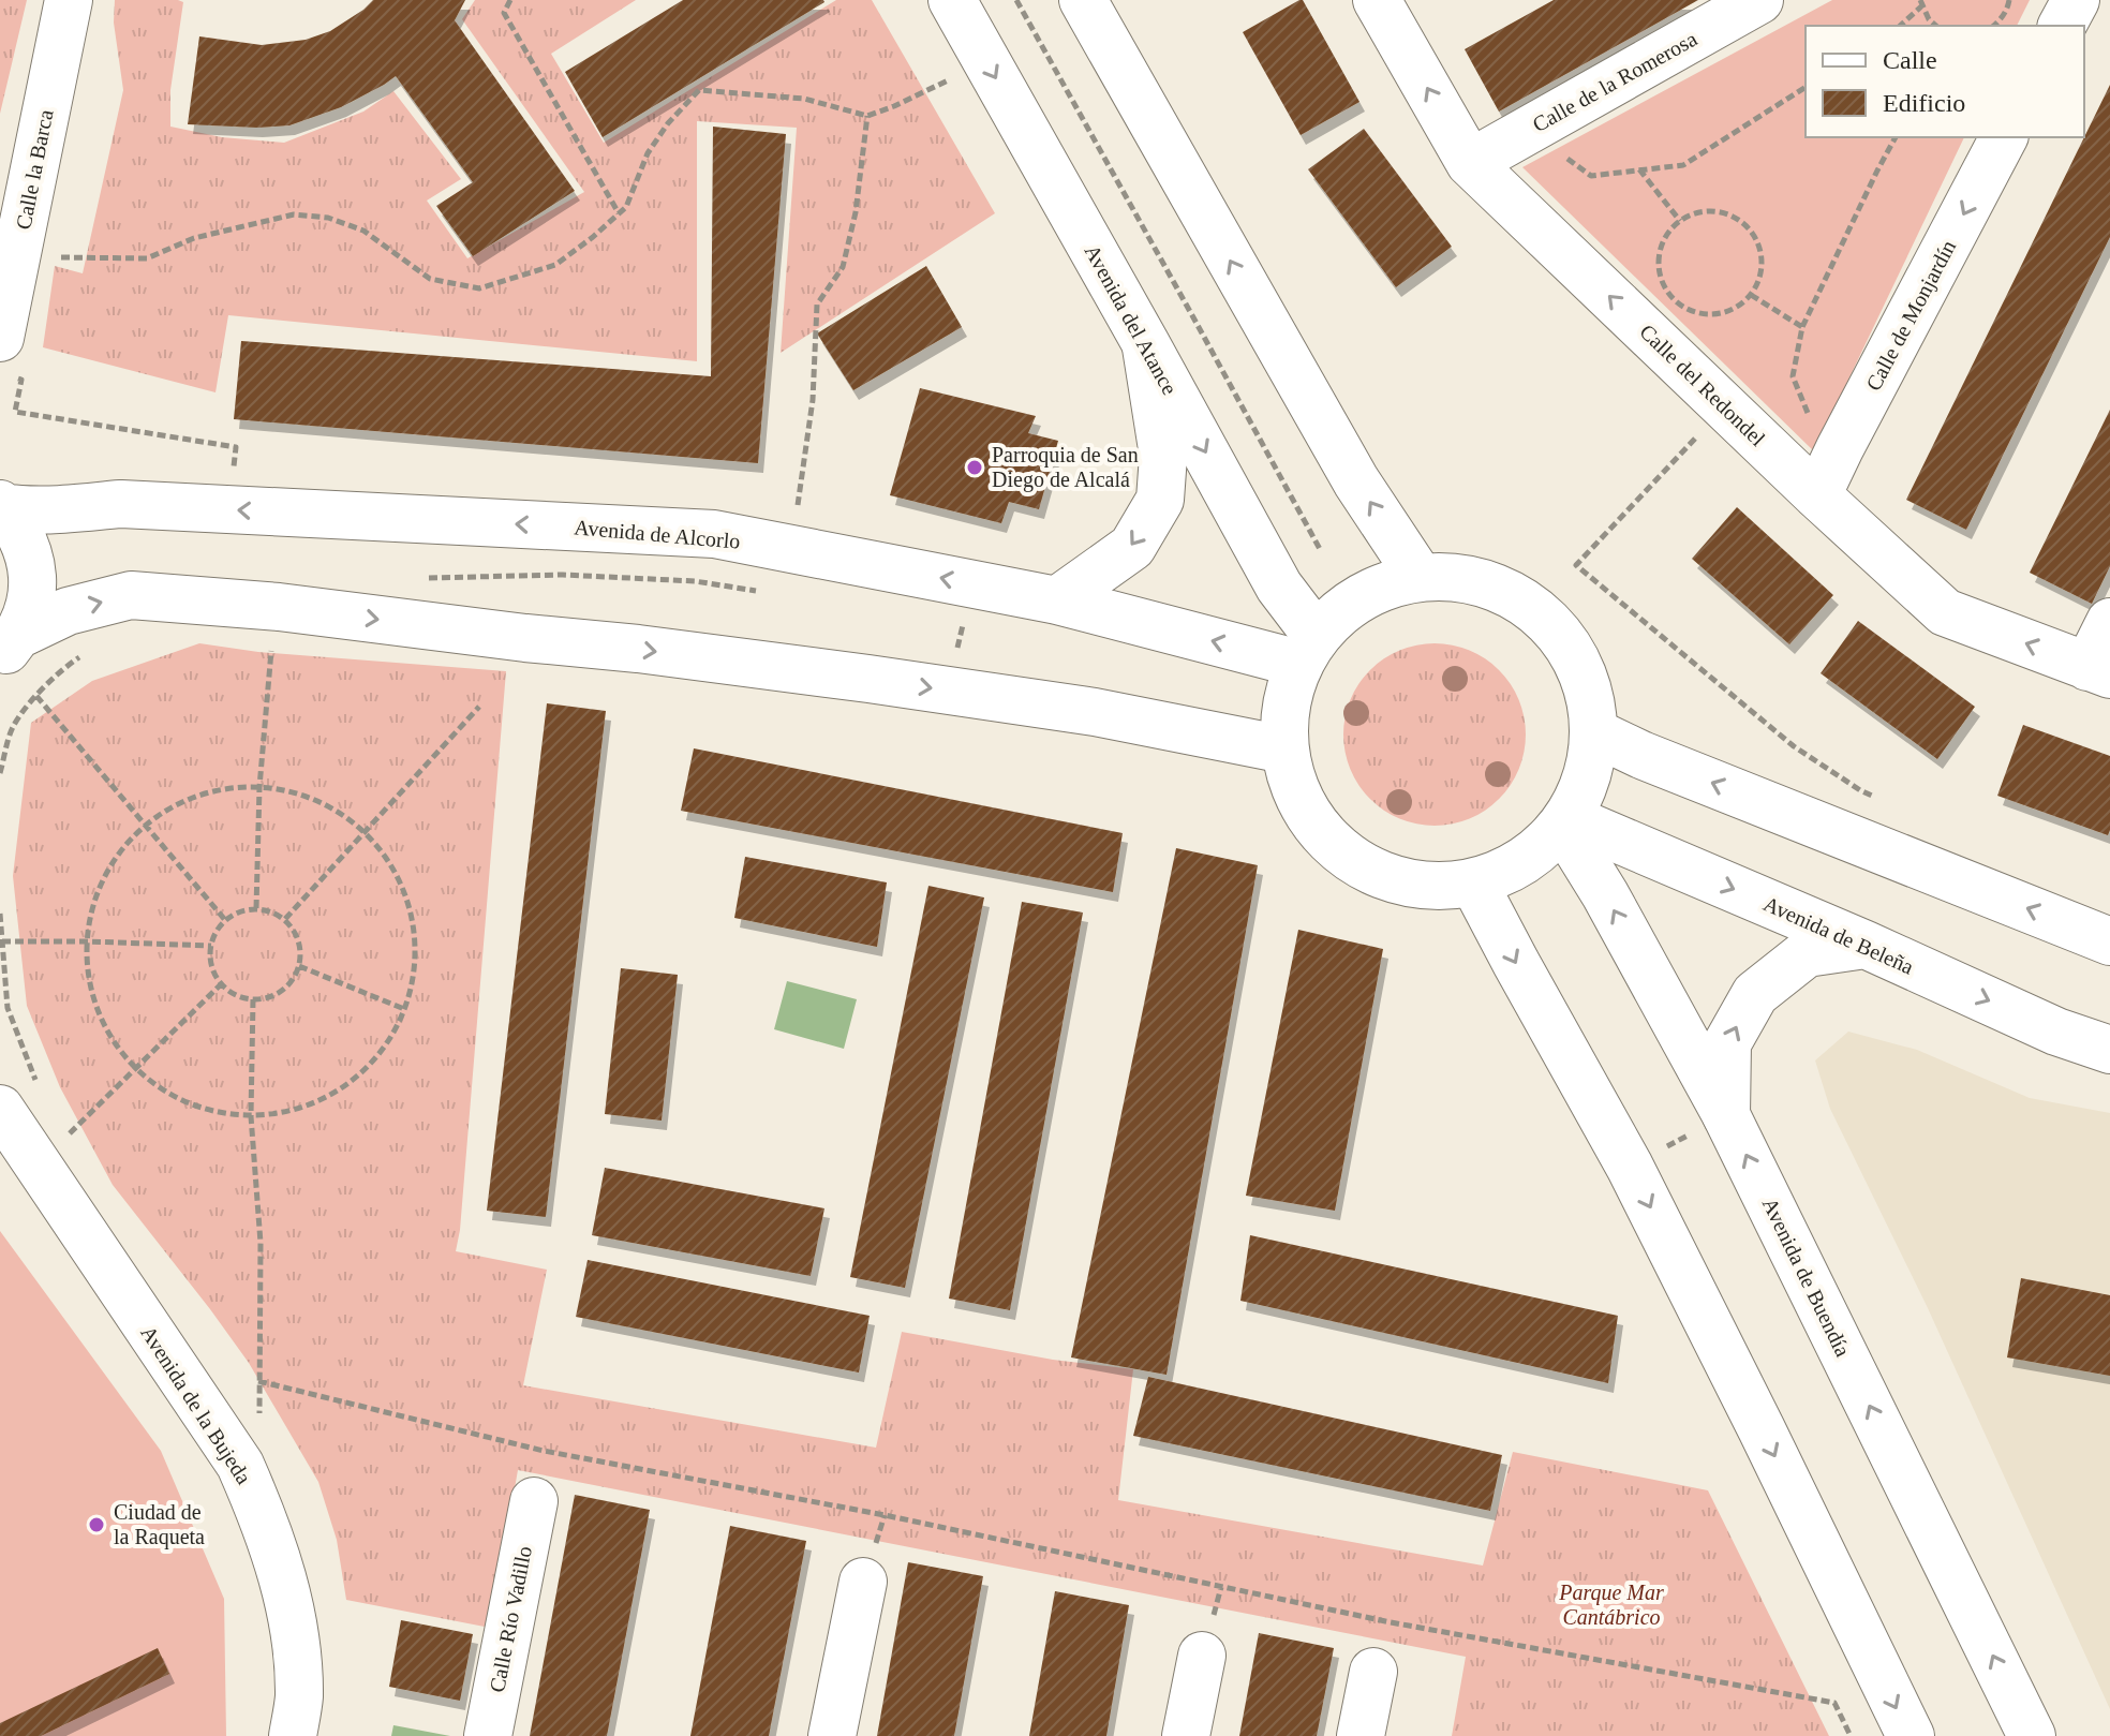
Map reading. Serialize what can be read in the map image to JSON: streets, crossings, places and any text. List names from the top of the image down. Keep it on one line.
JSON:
{"streets":{"street":["Calle de la Romerosa","Calle la Barca","Calle de Monjardín","Avenida del Atance","Calle del Redondel","Avenida de Alcorlo","Avenida de Beleña","Avenida de Buendía","Avenida de la Bujeda","Calle Río Vadillo"]},"crossings":[["Calle de la Romerosa","Calle del Redondel"],["Calle de Monjardín","Calle del Redondel"],["Avenida del Atance","Avenida de Alcorlo"],["Avenida de Beleña","Avenida de Buendía"]],"one_way":["Calle de Monjardín"],"parks":["Parque Mar Cantábrico"],"places":["Parroquia de San Diego de Alcalá","Ciudad de la Raqueta"],"legend":["Calle","Edificio"]}
